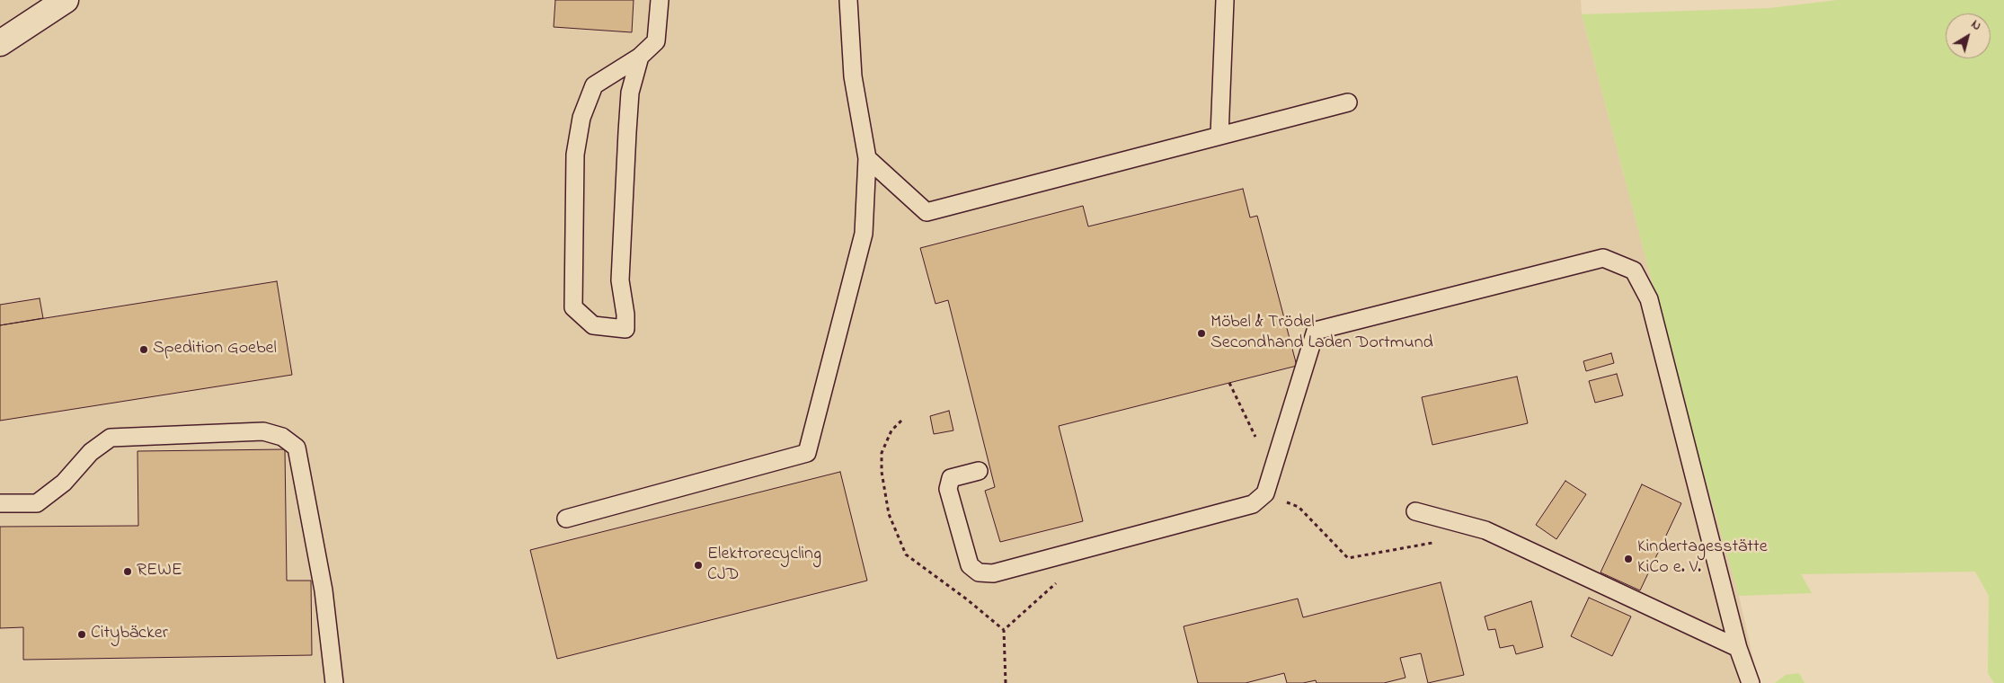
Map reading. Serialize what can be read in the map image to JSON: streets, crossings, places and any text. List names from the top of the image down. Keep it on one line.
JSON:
{"places":["Möbel & Trödel Secondhand Laden Dortmund","Spedition Goebel","Kindertagesstätte KiCo e. V.","Elektrorecycling CJD","REWE","Citybäcker"],"north":"top right"}
